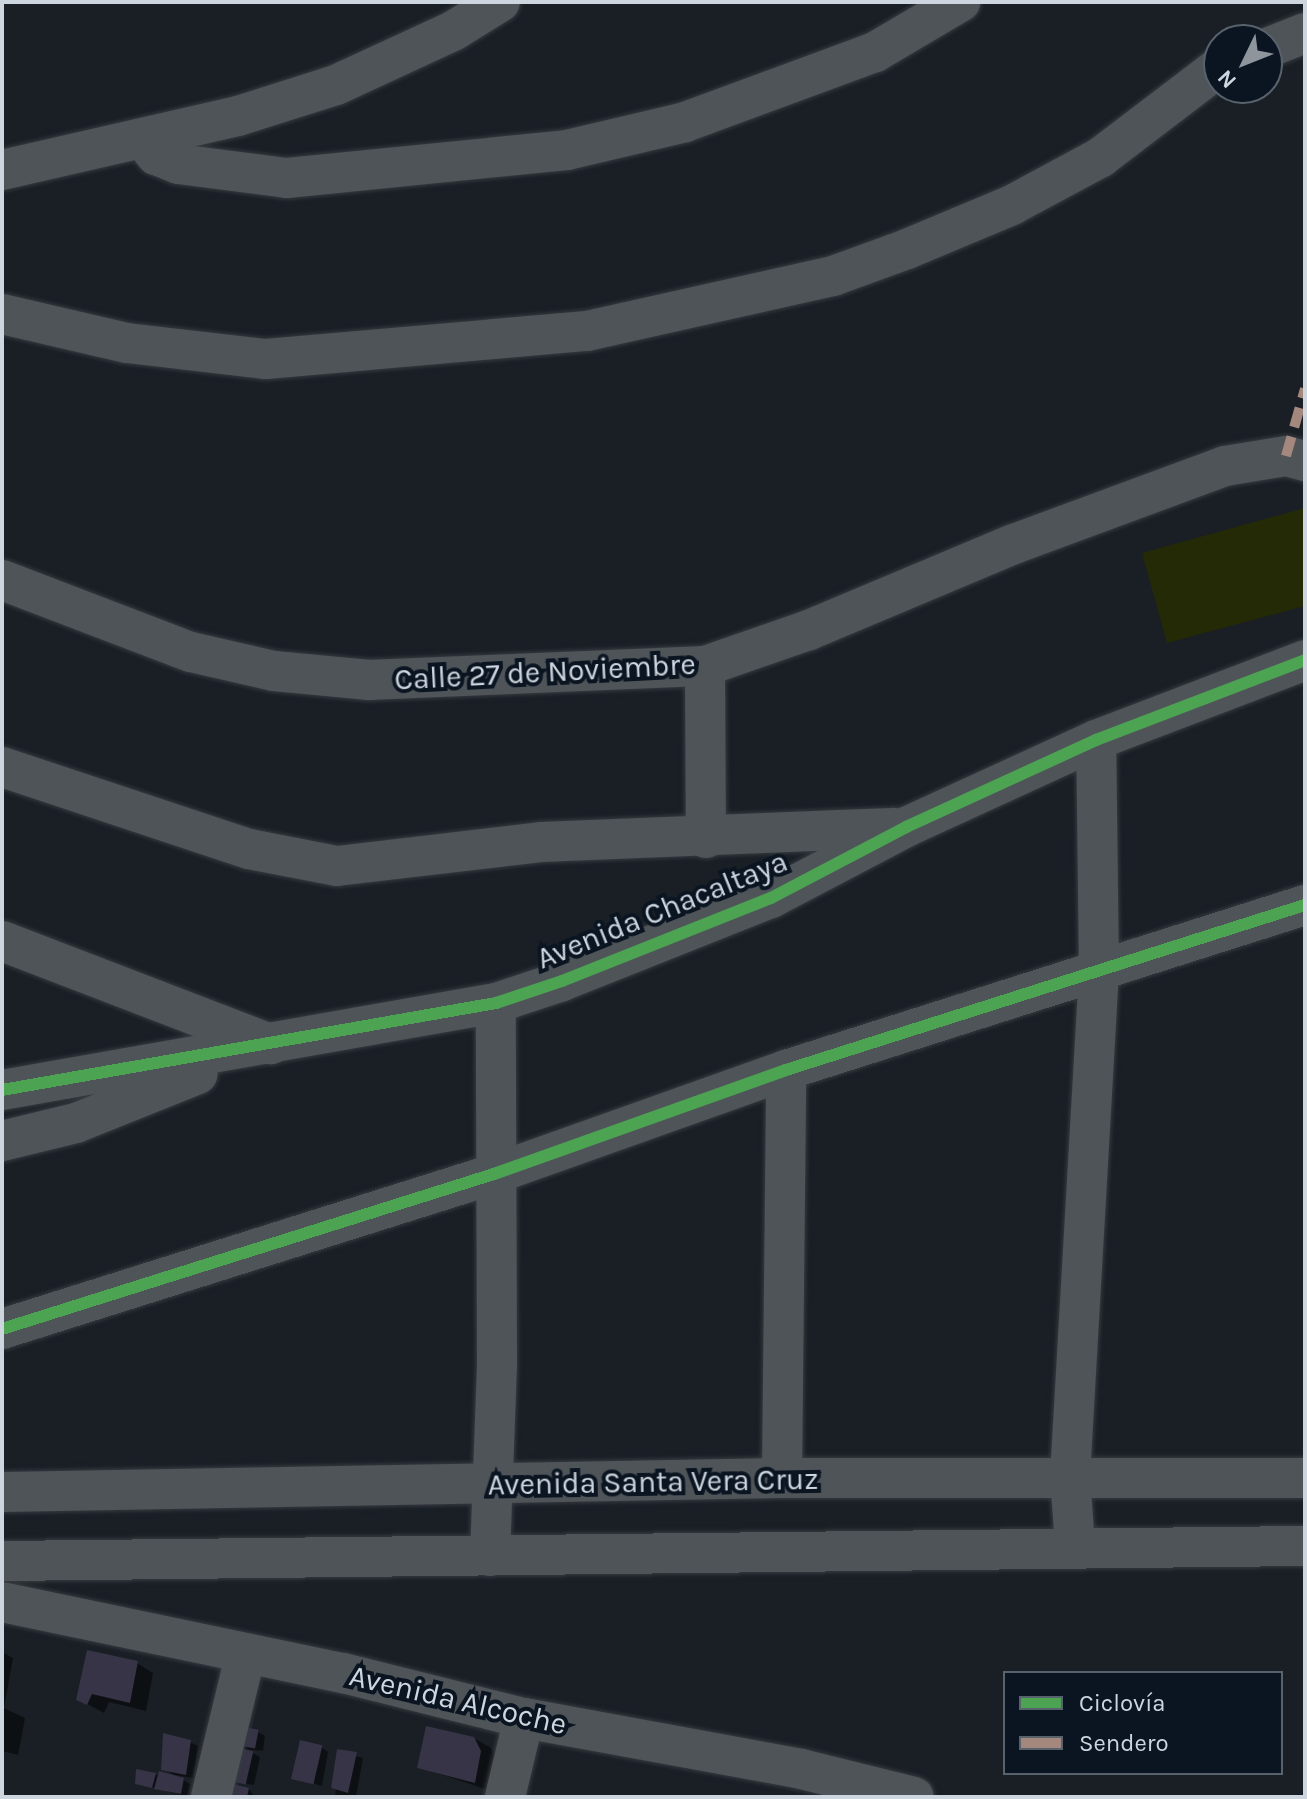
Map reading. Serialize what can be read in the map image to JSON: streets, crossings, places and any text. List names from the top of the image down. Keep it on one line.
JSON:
{"streets":{"street":["Calle 27 de Noviembre","Avenida Chacaltaya","Avenida Santa Vera Cruz","Avenida Alcoche"]},"legend":["Ciclovía","Sendero"],"north":"bottom left"}
